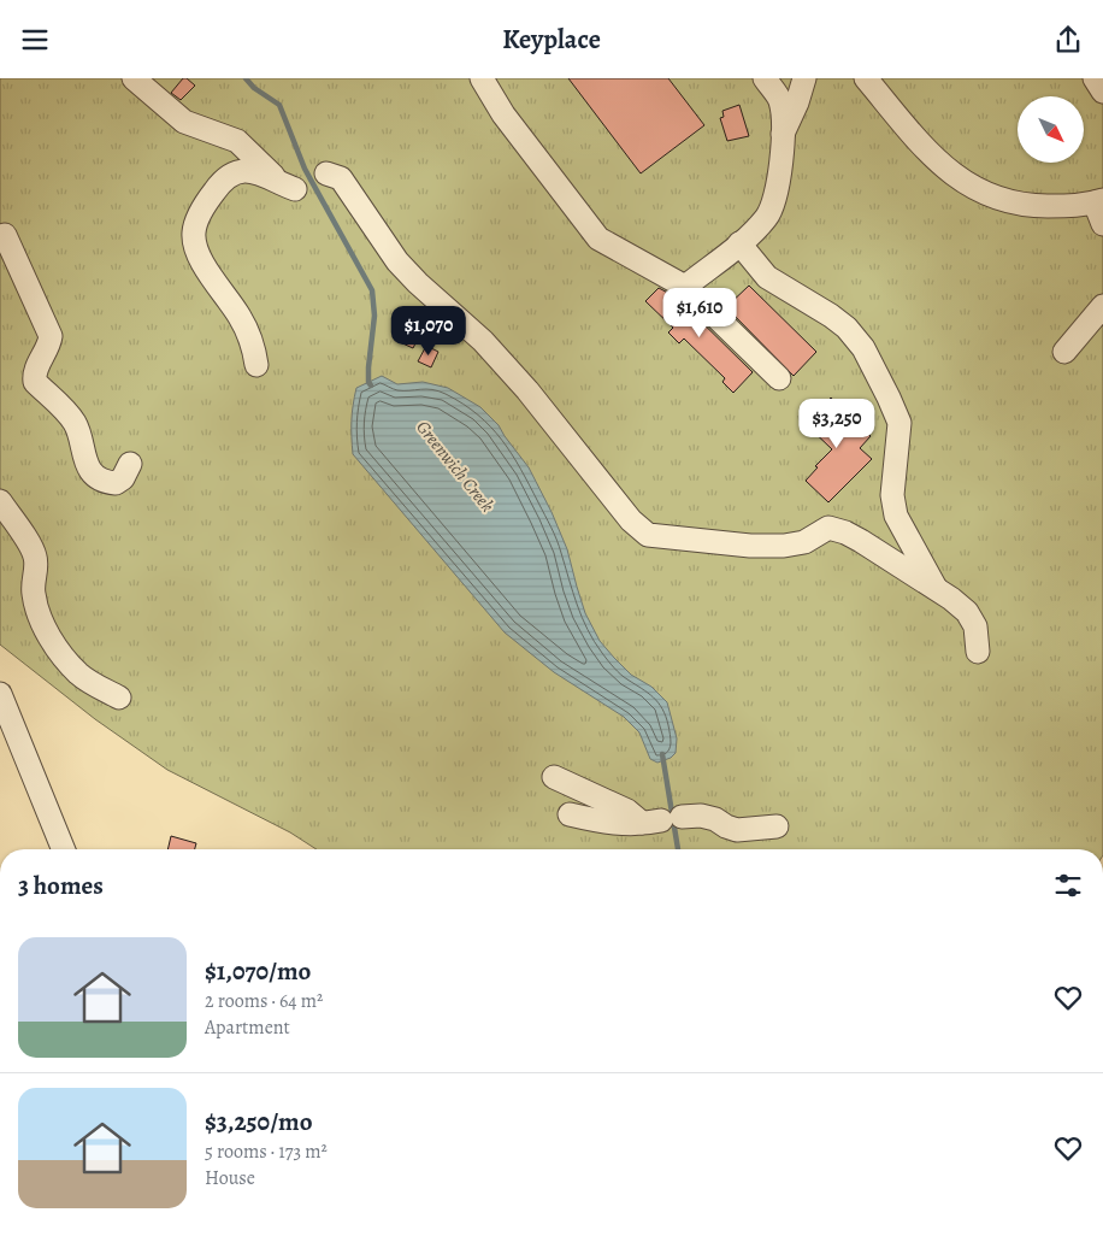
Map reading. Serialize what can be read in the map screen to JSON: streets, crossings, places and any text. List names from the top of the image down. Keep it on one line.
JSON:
{"water":["Greenwich Creek"],"north":"bottom right","page":{"header":"Keyplace","price":["$1,610","$1,070","$3,250"],"heading":"3 homes","list":[{"name":"$1,070/mo","note":"2 rooms · 64 m² · Apartment"},{"name":"$3,250/mo","note":"5 rooms · 173 m² · House"}]}}
